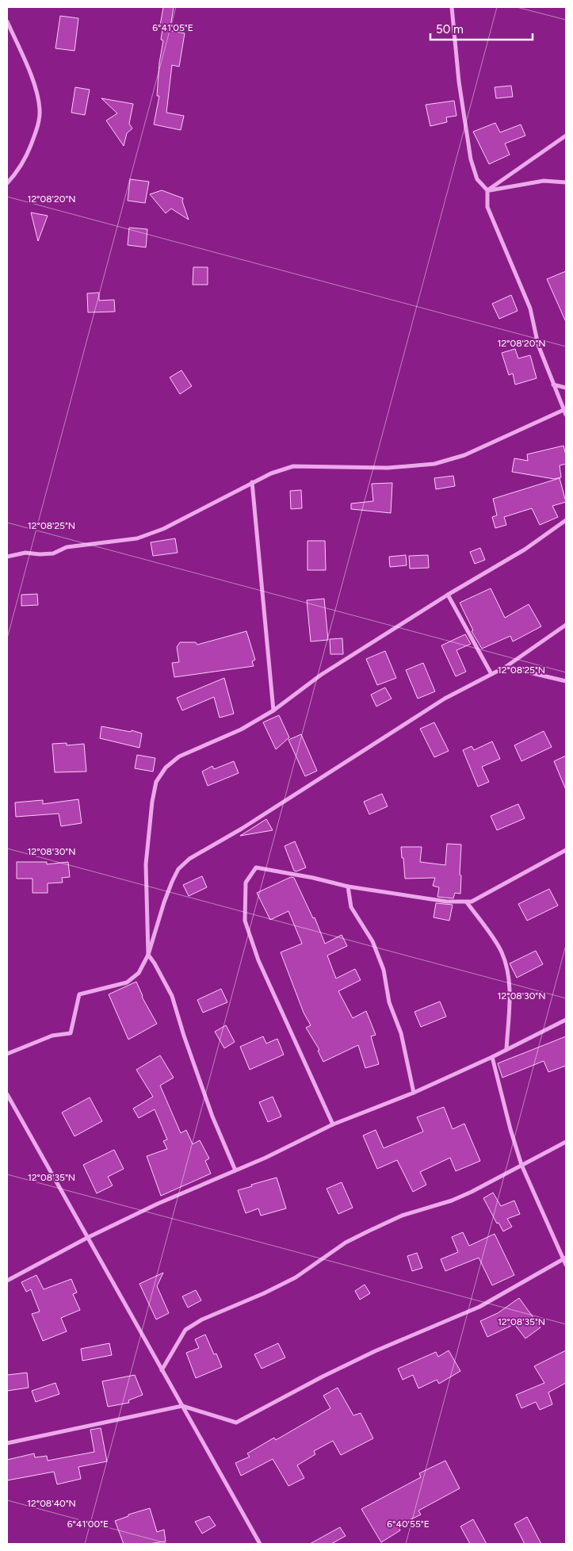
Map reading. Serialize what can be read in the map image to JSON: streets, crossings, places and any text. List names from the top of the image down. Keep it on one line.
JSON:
{"scale_bar":"50 m","coordinates":["6°41'05\"E","12°08'20\"N","12°08'25\"N","12°08'30\"N","12°08'35\"N","12°08'40\"N","6°41'00\"E","6°40'55\"E"]}
